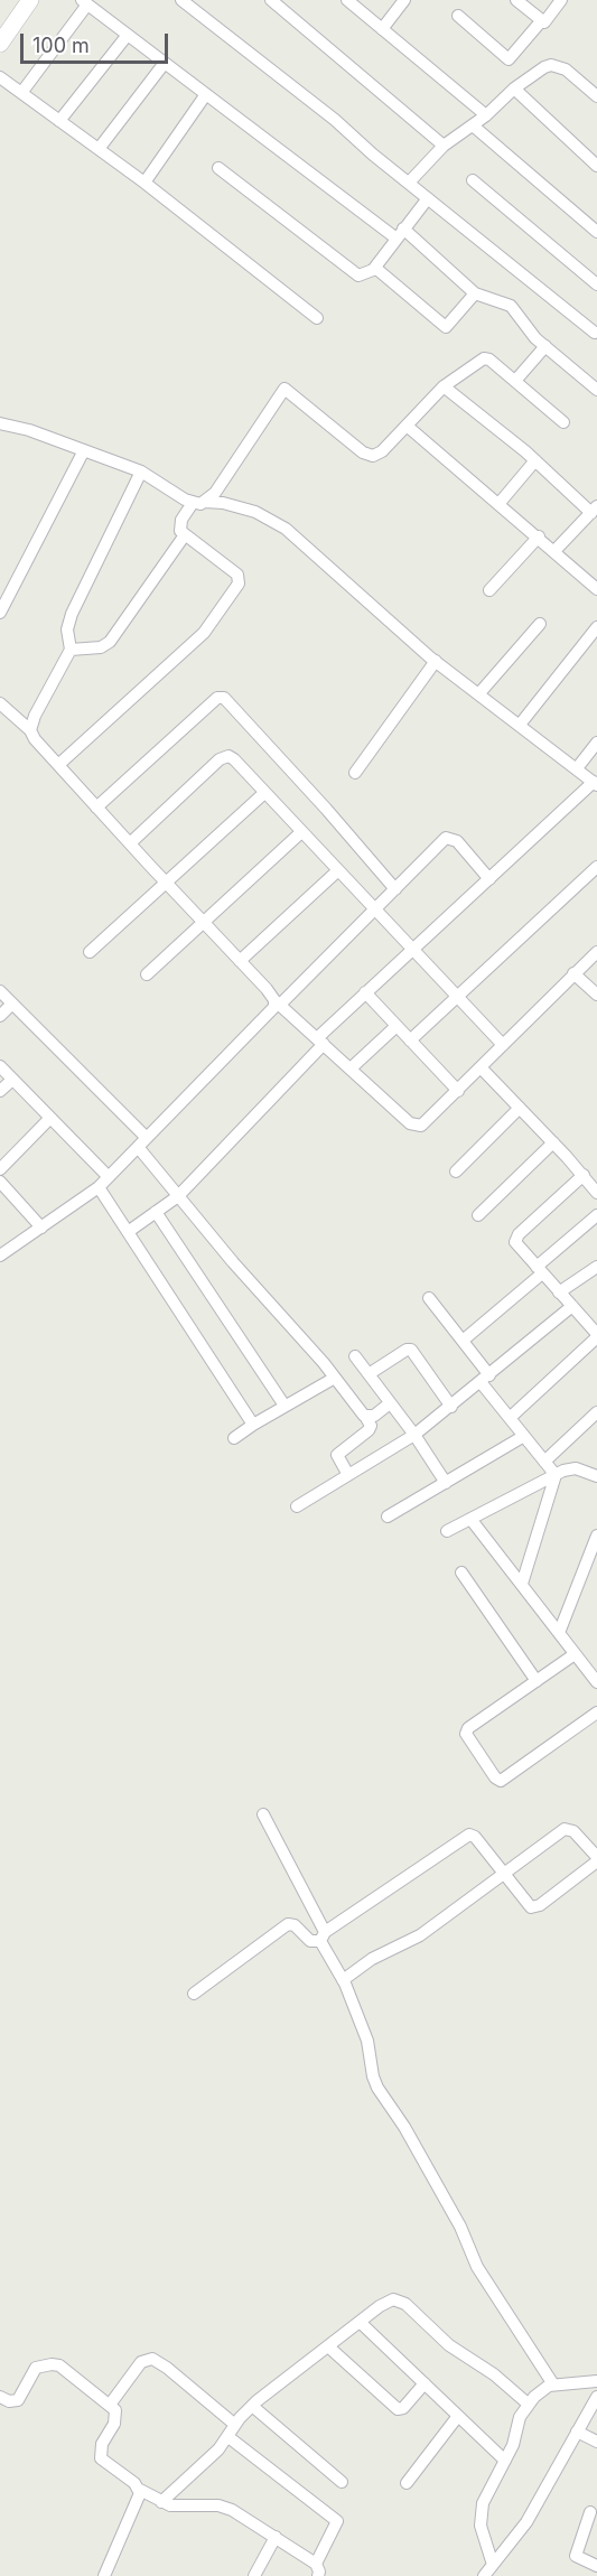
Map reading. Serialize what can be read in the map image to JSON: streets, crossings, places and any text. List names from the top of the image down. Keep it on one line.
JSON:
{"scale_bar":"100 m"}
